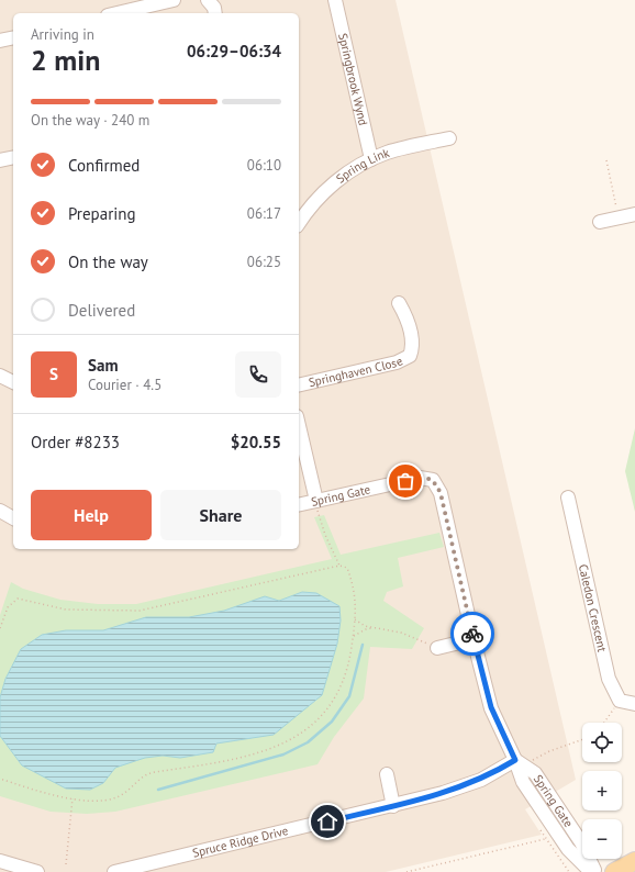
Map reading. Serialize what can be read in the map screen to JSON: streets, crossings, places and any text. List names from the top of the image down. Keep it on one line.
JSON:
{"streets":{"street":["Springbrook Wynd","Spring Link","Springhaven Close","Spring Gate","Caledon Crescent","Spruce Ridge Drive"]},"crossings":[["Springbrook Wynd","Spring Link"],["Spring Gate","Spruce Ridge Drive"]],"page":{"heading":["2 min","Arriving in","06:29–06:34"],"panel":["Sam","Courier · 4.5","Order #8233","$20.55"],"bar":"On the way · 240 m","list":[["Confirmed","06:10"],["Preparing","06:17"],["On the way","06:25"],"Delivered"],"round":"S","buttons":["Help","Share"],"map_buttons":["+","−"]}}
